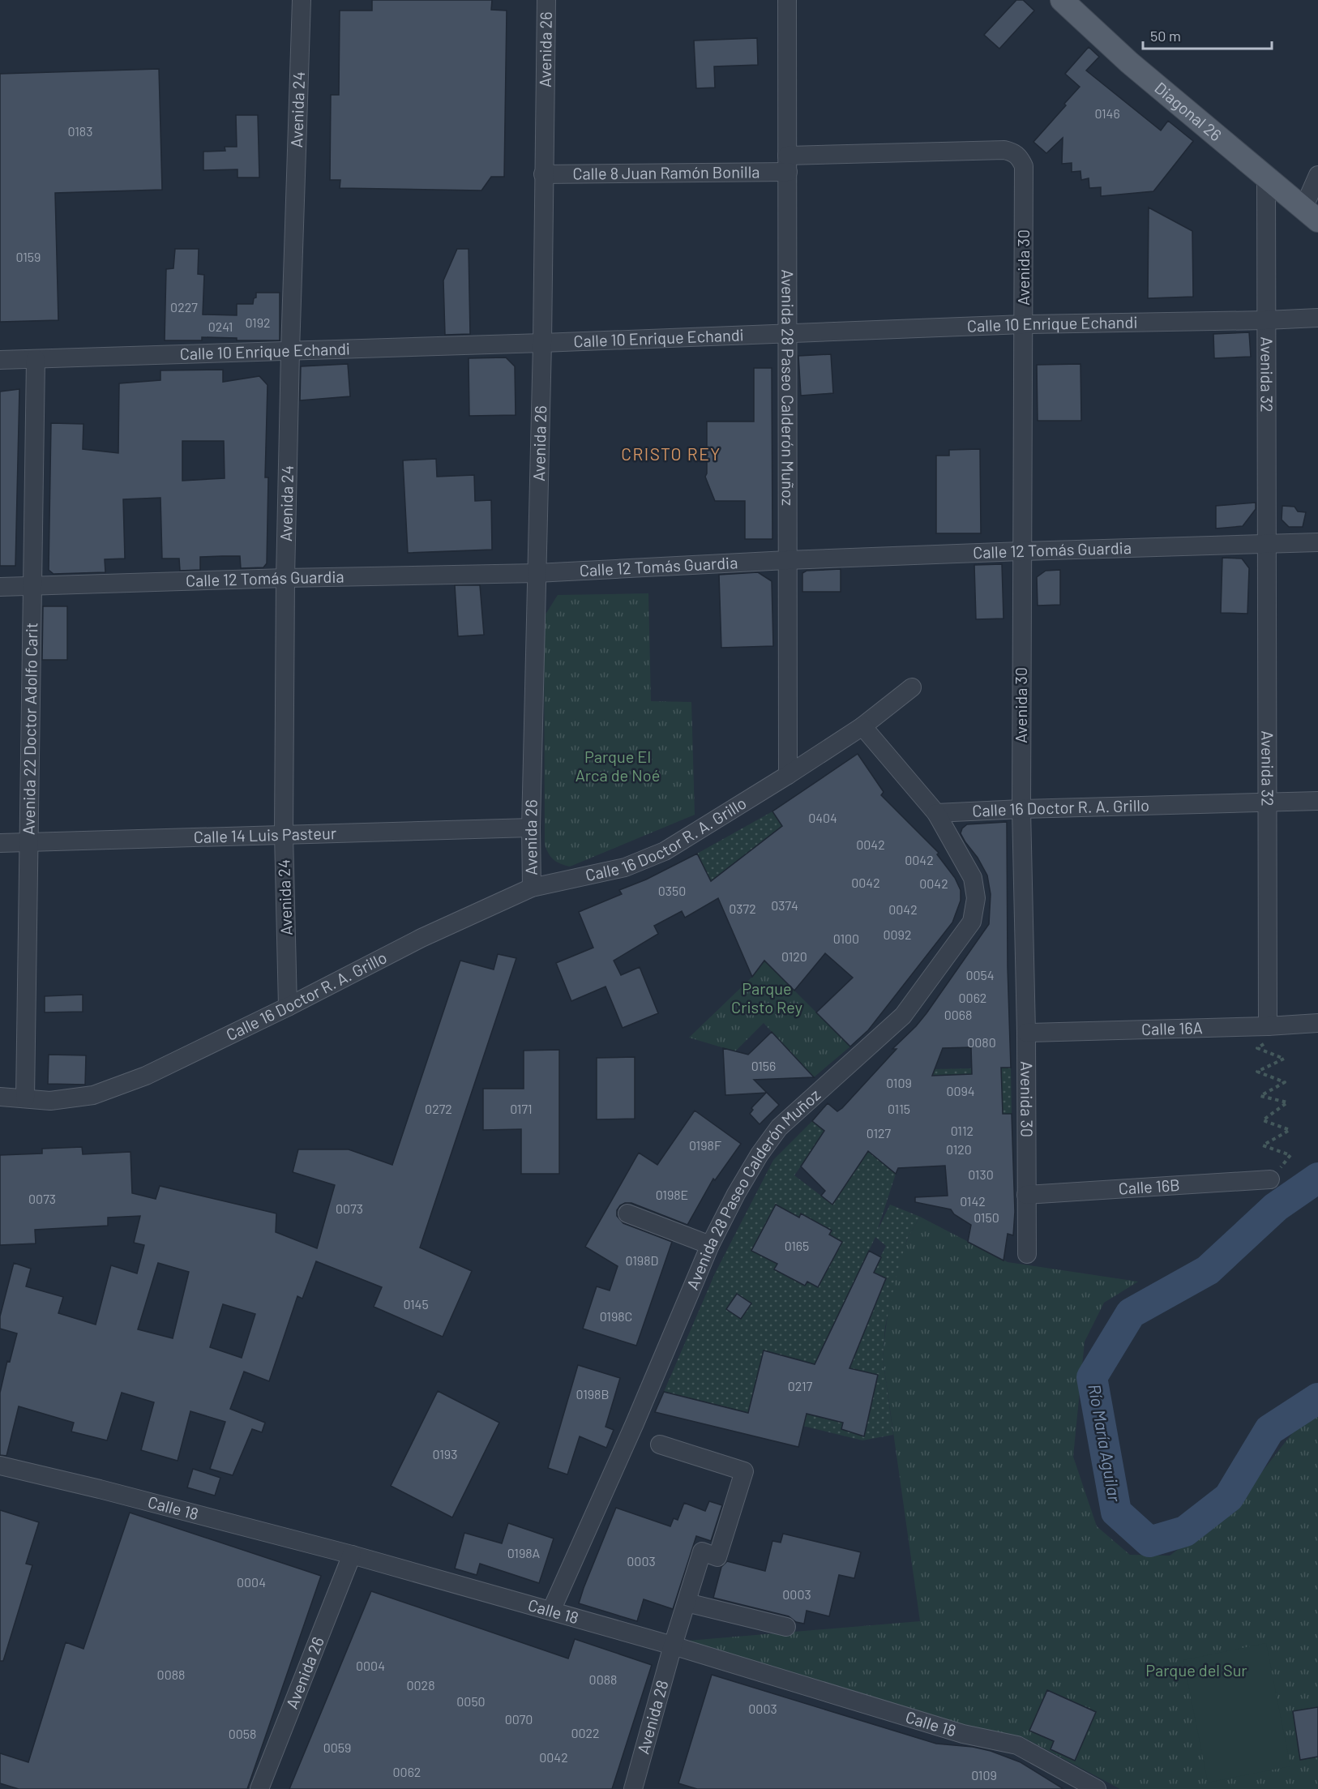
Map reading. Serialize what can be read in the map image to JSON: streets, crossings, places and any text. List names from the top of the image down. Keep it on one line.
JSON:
{"streets":{"main road":["Diagonal 26"],"street":["Avenida 26","Avenida 24","Calle 8 Juan Ramón Bonilla","Avenida 30","Calle 10 Enrique Echandi","Avenida 32","Avenida 28 Paseo Calderón Muñoz","Calle 12 Tomás Guardia","Avenida 22 Doctor Adolfo Carit","Calle 16 Doctor R. A. Grillo","Calle 14 Luis Pasteur","Calle 16A","Calle 16B","Calle 18","Avenida 28"]},"crossings":[["Avenida 26","Calle 8 Juan Ramón Bonilla"],["Avenida 26","Calle 10 Enrique Echandi"],["Avenida 26","Calle 12 Tomás Guardia"],["Avenida 26","Calle 16 Doctor R. A. Grillo"],["Avenida 26","Calle 14 Luis Pasteur"],["Avenida 26","Calle 18"],["Avenida 24","Calle 10 Enrique Echandi"],["Avenida 24","Calle 12 Tomás Guardia"],["Avenida 24","Calle 16 Doctor R. A. Grillo"],["Avenida 24","Calle 14 Luis Pasteur"],["Diagonal 26","Avenida 32"],["Calle 8 Juan Ramón Bonilla","Avenida 30"],["Calle 8 Juan Ramón Bonilla","Avenida 28 Paseo Calderón Muñoz"],["Avenida 30","Calle 10 Enrique Echandi"],["Avenida 30","Calle 12 Tomás Guardia"],["Avenida 30","Calle 16 Doctor R. A. Grillo"],["Avenida 30","Calle 16A"],["Avenida 30","Calle 16B"],["Calle 10 Enrique Echandi","Avenida 32"],["Calle 10 Enrique Echandi","Avenida 28 Paseo Calderón Muñoz"],["Calle 10 Enrique Echandi","Avenida 22 Doctor Adolfo Carit"],["Avenida 32","Calle 12 Tomás Guardia"],["Avenida 32","Calle 16 Doctor R. A. Grillo"],["Avenida 32","Calle 16A"],["Avenida 28 Paseo Calderón Muñoz","Calle 12 Tomás Guardia"],["Avenida 28 Paseo Calderón Muñoz","Calle 16 Doctor R. A. Grillo"],["Avenida 28 Paseo Calderón Muñoz","Calle 18"],["Calle 12 Tomás Guardia","Avenida 22 Doctor Adolfo Carit"],["Avenida 22 Doctor Adolfo Carit","Calle 16 Doctor R. A. Grillo"],["Avenida 22 Doctor Adolfo Carit","Calle 14 Luis Pasteur"],["Calle 18","Avenida 28"]],"districts":["CRISTO REY"],"water":["Río María Aguilar"],"parks":["Parque El Arca de Noé","Parque Cristo Rey","Parque del Sur"],"house_numbers":["0146","0183","0159","0227","0192","0241","0404","0042","0042","0042","0042","0350","0374","0372","0042","0092","0100","0120","0054","0062","0068","0080","0156","0109","0094","0272","0171","0115","0112","0127","0198F","0120","0130","0198E","0073","0142","0073","0150","0165","0198D","0145","0198C","0217","0198B","0193","0198A","0003","0004","0003","0004","0088","0088","0028","0050","0003","0070","0022","0058","0059","0042","0062","0109"],"scale_bar":"50 m"}
